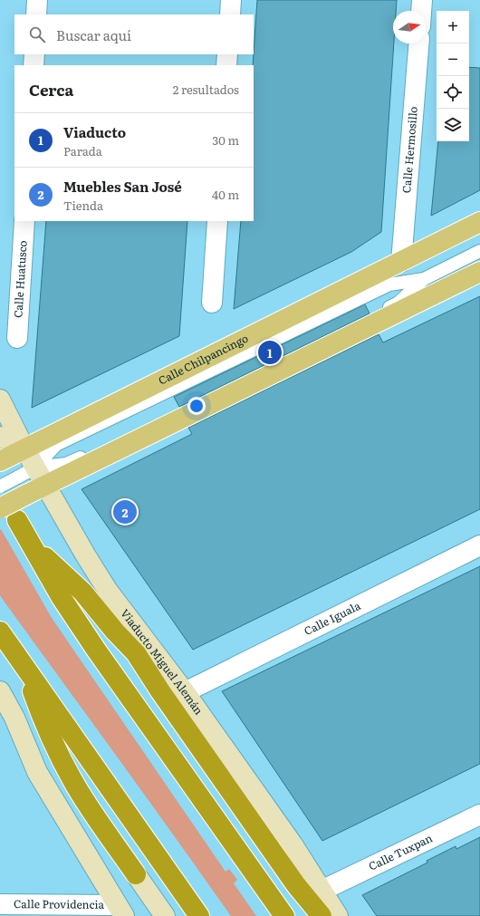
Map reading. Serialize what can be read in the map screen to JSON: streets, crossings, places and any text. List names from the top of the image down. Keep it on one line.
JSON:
{"streets":{"main road":["Calle Chilpancingo","Viaducto Miguel Alemán"],"street":["Calle Hermosillo","Calle Huatusco","Calle Iguala","Calle Tuxpan","Calle Providencia"]},"crossings":[["Calle Hermosillo","Calle Chilpancingo"],["Calle Chilpancingo","Viaducto Miguel Alemán"],["Calle Iguala","Viaducto Miguel Alemán"],["Viaducto Miguel Alemán","Calle Tuxpan"]],"north":"right","page":{"map_buttons":["+","−"],"search":"Buscar aquí","heading":["Cerca","2 resultados"],"list":[{"mark":"1","name":"Viaducto","note":"Parada","value":"30 m"},{"mark":"2","name":"Muebles San José","note":"Tienda","value":"40 m"}],"pins":["1","2"]}}
